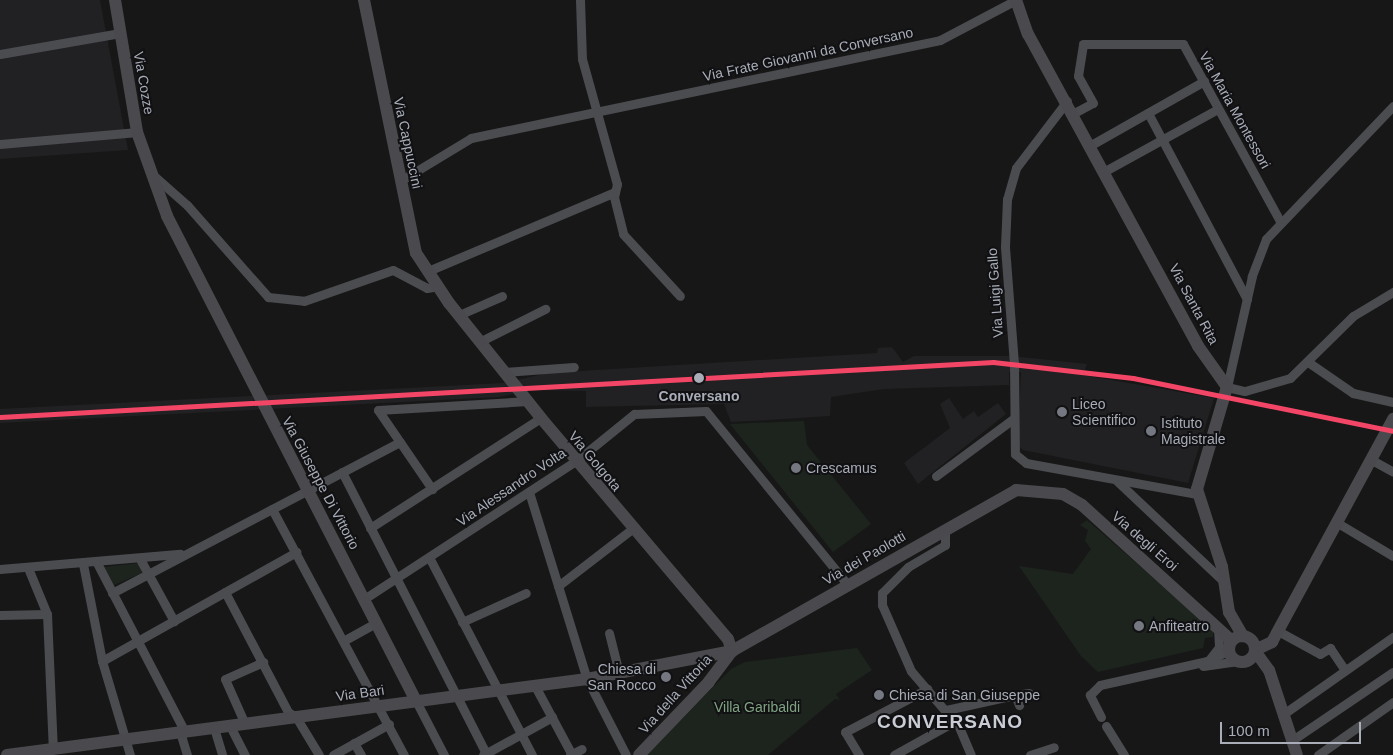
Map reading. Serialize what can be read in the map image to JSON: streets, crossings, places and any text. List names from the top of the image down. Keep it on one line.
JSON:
{"streets":{"street":["Via Frate Giovanni da Conversano","Via Cozze","Via Maria Montessori","Via Cappuccini","Via Luigi Gallo","Via Santa Rita","Via Golgota","Via Giuseppe Di Vittorio","Via Alessandro Volta","Via degli Eroi","Via dei Paolotti","Via Bari","Via della Vittoria"]},"crossings":[["Via Frate Giovanni da Conversano","Via Cappuccini"],["Via Frate Giovanni da Conversano","Via Santa Rita"],["Via Cozze","Via Giuseppe Di Vittorio"],["Via Maria Montessori","Via Santa Rita"],["Via Cappuccini","Via Golgota"],["Via Luigi Gallo","Via Santa Rita"],["Via Golgota","Via Alessandro Volta"],["Via Golgota","Via dei Paolotti"],["Via Golgota","Via della Vittoria"],["Via Giuseppe Di Vittorio","Via Alessandro Volta"],["Via Giuseppe Di Vittorio","Via Bari"],["Via Alessandro Volta","Via dei Paolotti"],["Via degli Eroi","Via dei Paolotti"],["Via dei Paolotti","Via Bari"],["Via dei Paolotti","Via della Vittoria"]],"districts":["CONVERSANO"],"parks":["Villa Garibaldi"],"places":["Conversano","Liceo Scientifico","Istituto Magistrale","Crescamus","Anfiteatro","Chiesa di San Rocco","Chiesa di San Giuseppe"],"scale_bar":"100 m"}
